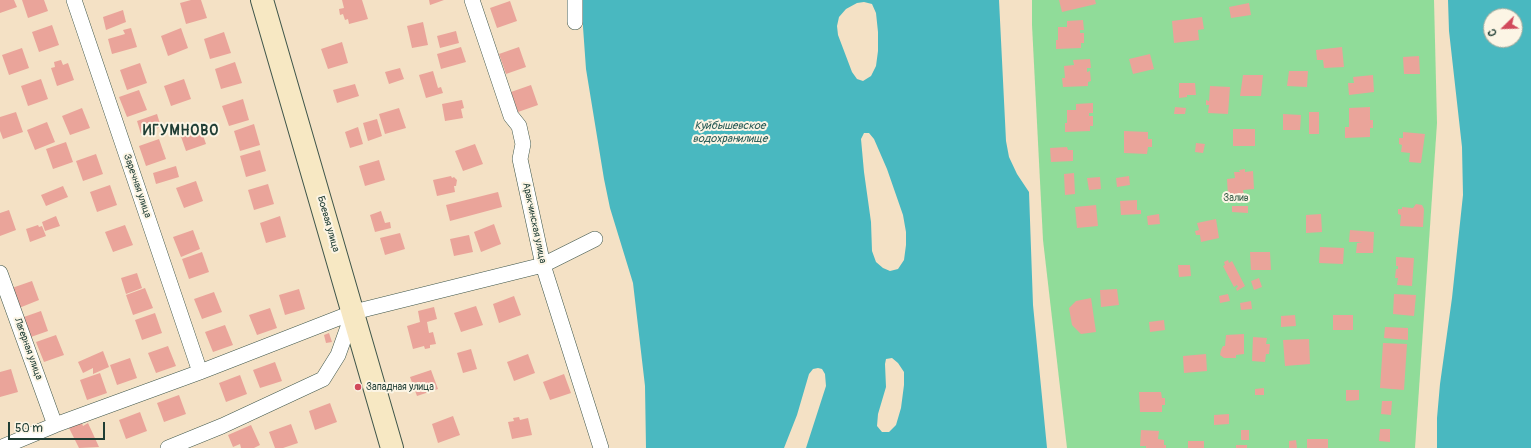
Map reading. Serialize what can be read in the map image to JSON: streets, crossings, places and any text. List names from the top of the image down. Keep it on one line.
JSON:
{"streets":{"main road":["Боевая улица"],"street":["Заречная улица","Аракчинская улица","Лагерная улица"]},"districts":["ИГУМНОВО"],"water":["Куйбышевское водохранилище"],"parks":["Залив"],"places":["Западная улица"],"scale_bar":"50 m","north":"bottom left"}
